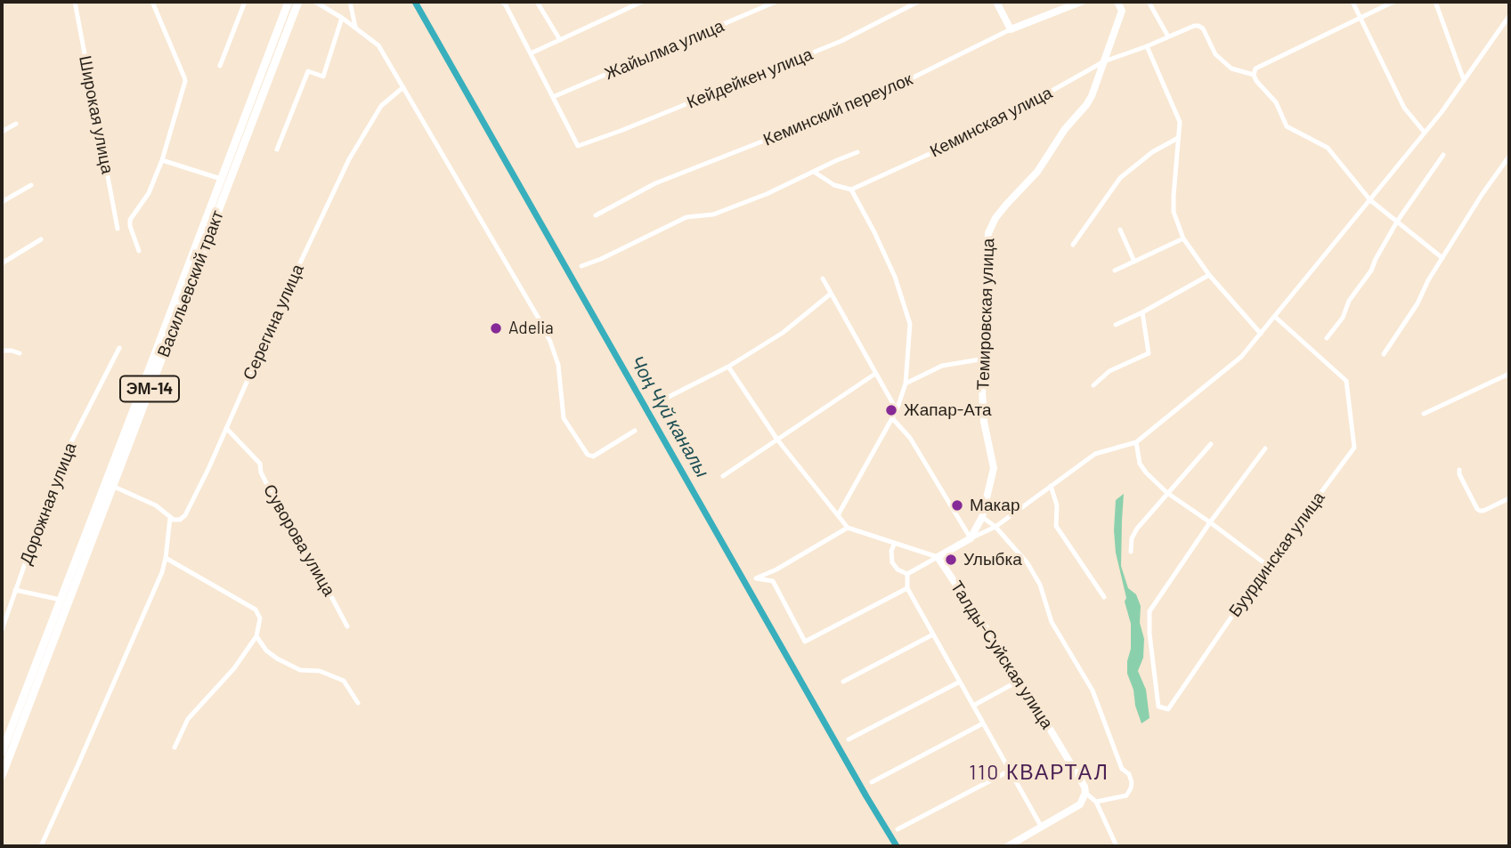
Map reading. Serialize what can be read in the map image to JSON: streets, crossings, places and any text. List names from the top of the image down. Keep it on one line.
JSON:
{"streets":{"main road":["Васильевский тракт","ЭМ-14"],"street":["Жайылма улица","Кейдейкен улица","Кеминский переулок","Широкая улица","Кеминская улица","Темировская улица","Серегина улица","Дорожная улица","Суворова улица","Буурдинская улица","Талды-Суйская улица"]},"crossings":[["Жайылма улица","Кейдейкен улица"],["Кеминская улица","Темировская улица"],["Серегина улица","Суворова улица"]],"districts":["110 КВАРТАЛ"],"water":["Чоң Чүй каналы"],"places":["Adelia","Жапар-Ата","Макар","Улыбка"]}
